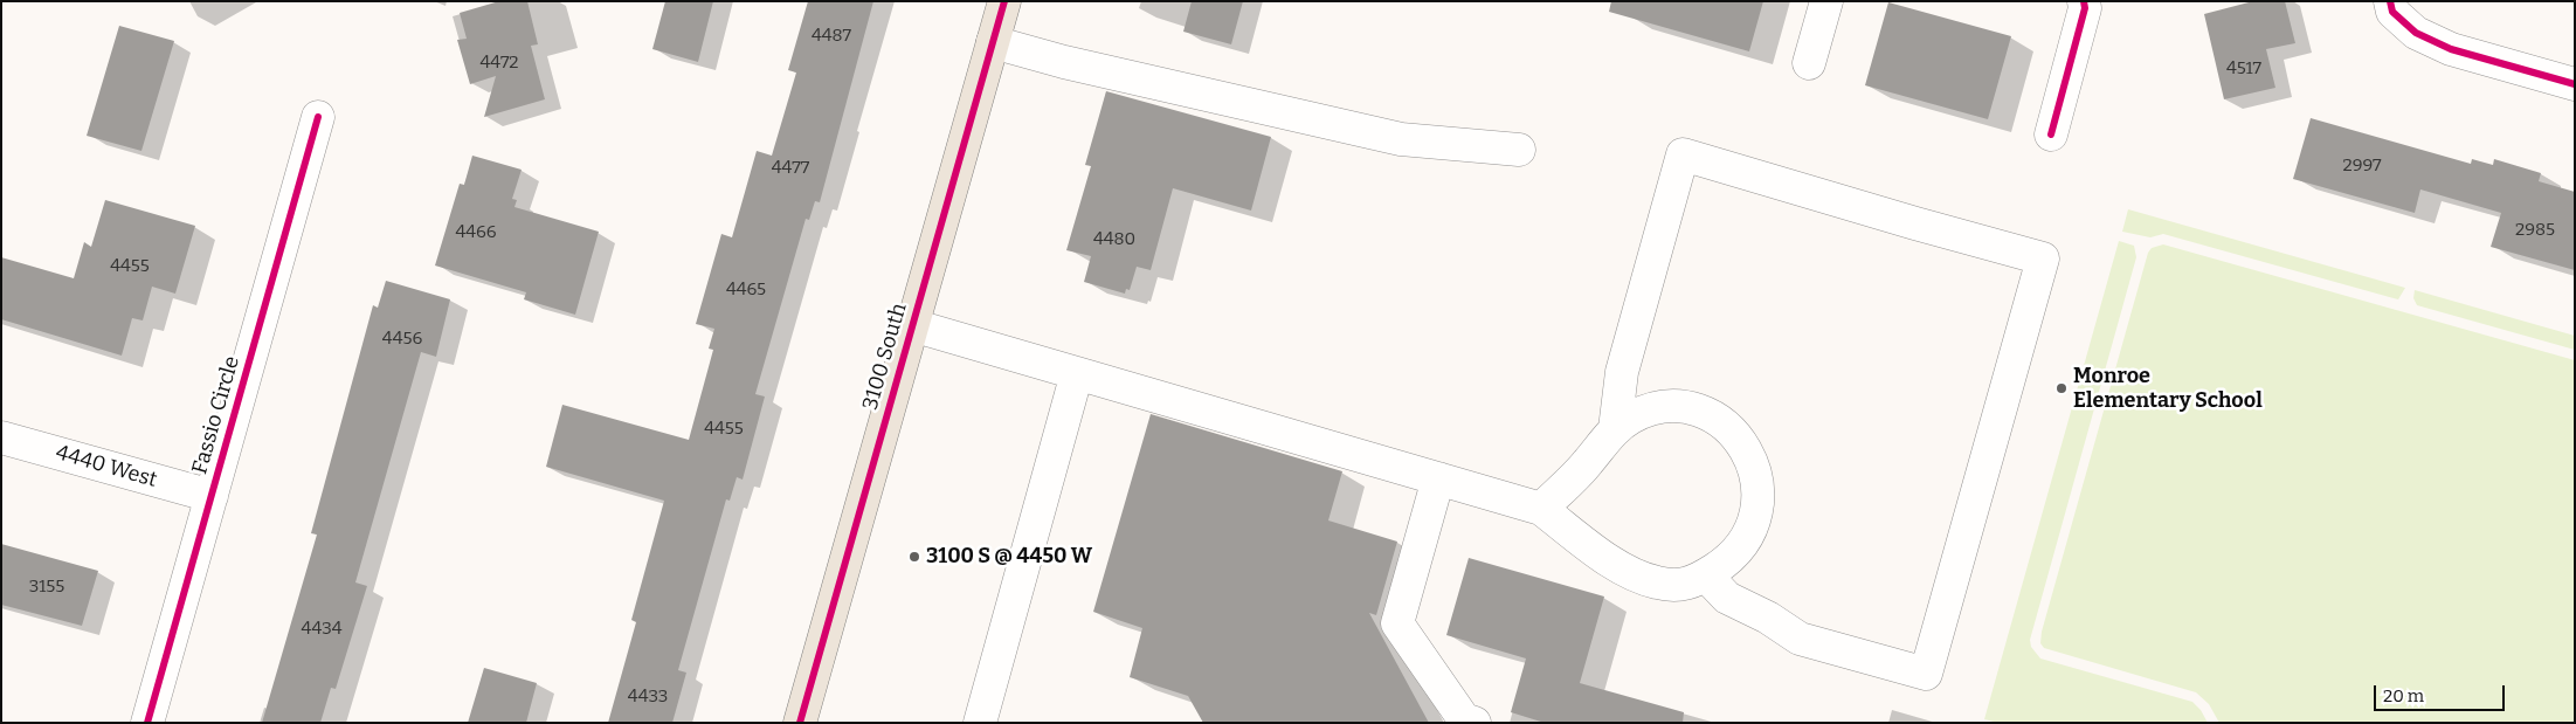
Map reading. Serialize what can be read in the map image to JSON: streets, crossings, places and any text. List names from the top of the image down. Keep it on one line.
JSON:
{"streets":{"main road":["3100 South"],"street":["Fassio Circle","4440 West"]},"crossings":[["Fassio Circle","4440 West"]],"places":["Monroe Elementary School","3100 S @ 4450 W"],"house_numbers":["4487","4472","4517","2997","4477","2985","4466","4480","4455","4465","4456","4455","3155","4434","4433"],"scale_bar":"20 m"}
